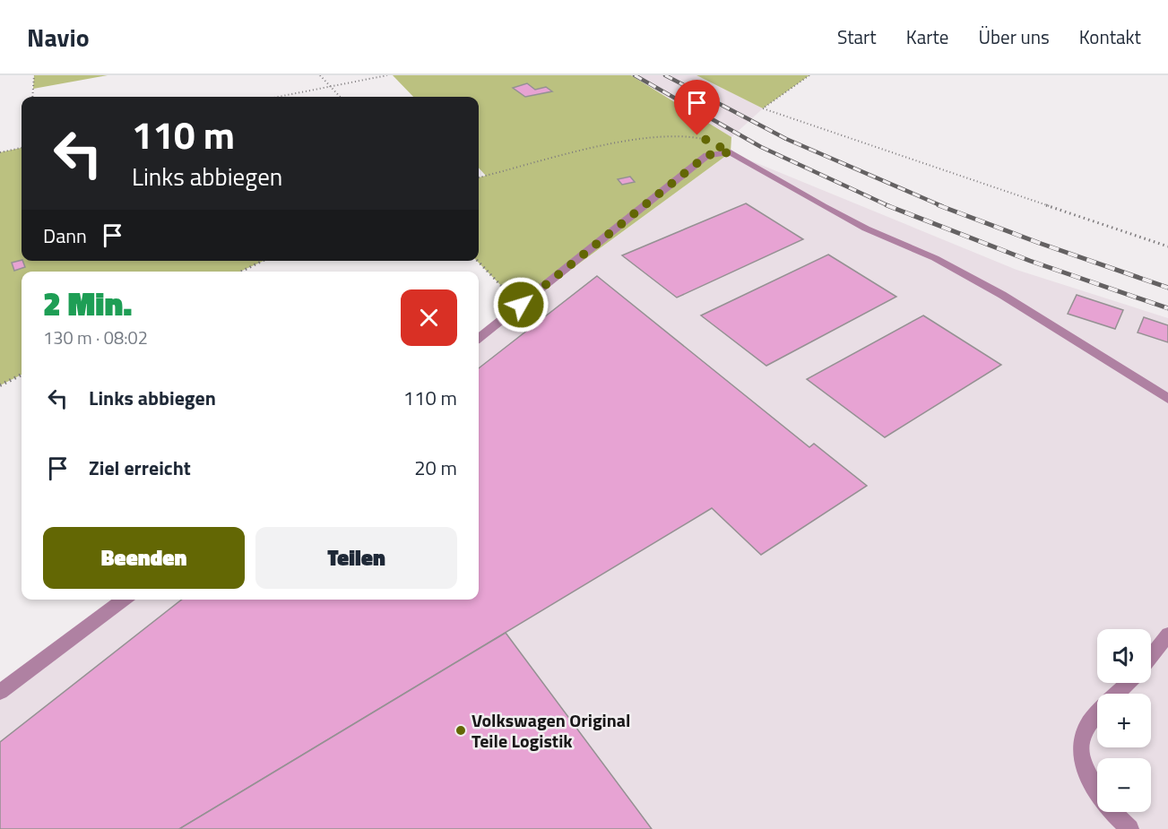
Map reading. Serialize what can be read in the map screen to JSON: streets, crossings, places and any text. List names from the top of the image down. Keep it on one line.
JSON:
{"places":["Volkswagen Original Teile Logistik"],"page":{"header":"Navio","nav":["Start","Karte","Über uns","Kontakt"],"turn":["110 m","Links abbiegen"],"then":"Dann","heading":["2 Min.","130 m · 08:02"],"list":[{"name":"Links abbiegen","value":"110 m"},{"name":"Ziel erreicht","value":"20 m"}],"buttons":["Beenden","Teilen"],"map_buttons":["+","−"]}}
